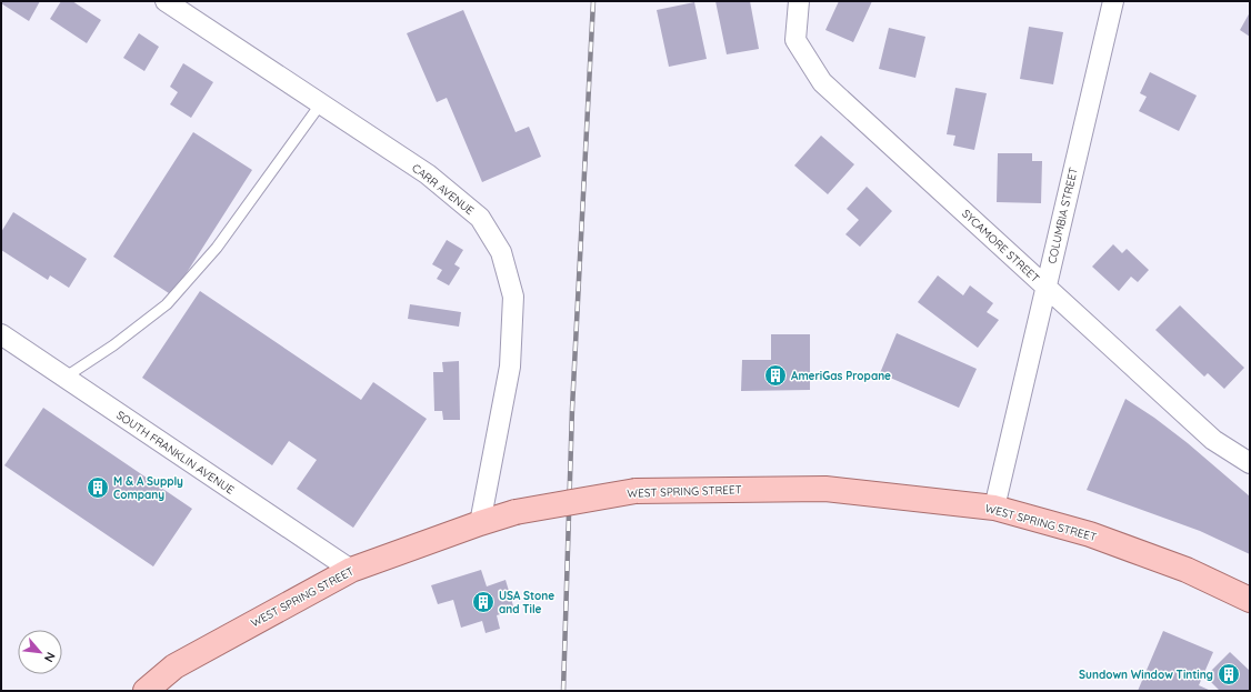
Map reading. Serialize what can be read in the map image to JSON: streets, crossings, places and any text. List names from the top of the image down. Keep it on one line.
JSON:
{"streets":{"main road":["WEST SPRING STREET"],"street":["CARR AVENUE","COLUMBIA STREET","SYCAMORE STREET","SOUTH FRANKLIN AVENUE"]},"crossings":[["CARR AVENUE","WEST SPRING STREET"],["COLUMBIA STREET","SYCAMORE STREET"],["COLUMBIA STREET","WEST SPRING STREET"],["SOUTH FRANKLIN AVENUE","WEST SPRING STREET"]],"places":{"building":["AmeriGas Propane","M & A Supply Company","USA Stone and Tile","Sundown Window Tinting"]},"north":"bottom right"}
